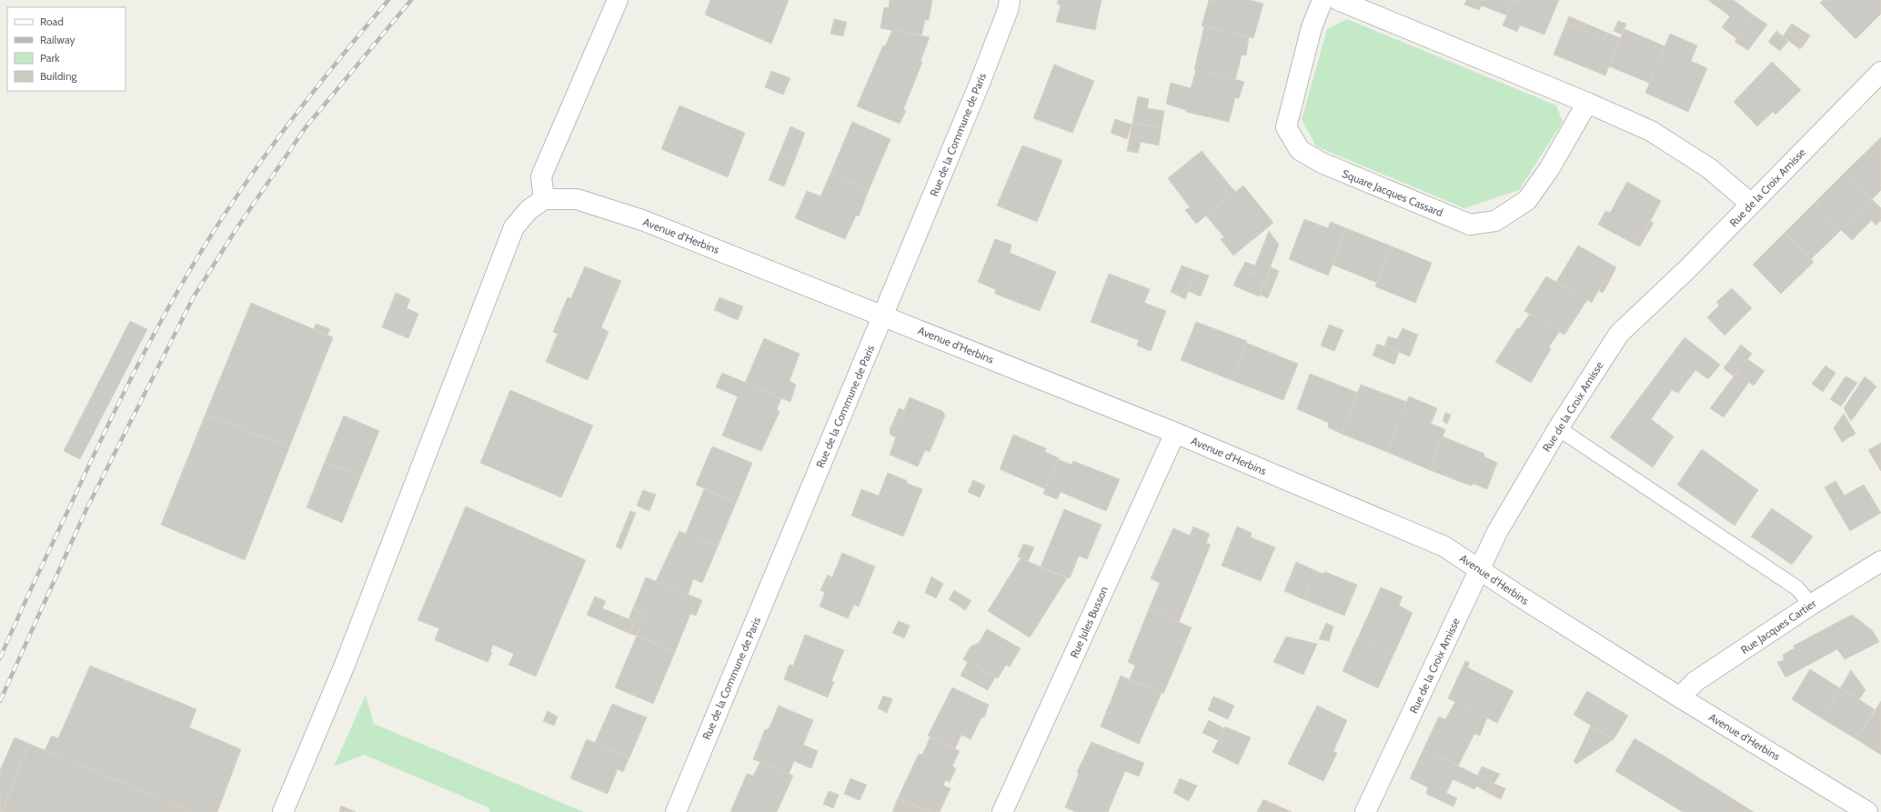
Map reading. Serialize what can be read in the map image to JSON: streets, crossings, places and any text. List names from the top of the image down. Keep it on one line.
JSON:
{"streets":{"street":["Rue de la Commune de Paris","Rue de la Croix Amisse","Square Jacques Cassard","Avenue d'Herbins","Rue Jules Busson","Rue Jacques Cartier"]},"crossings":[["Rue de la Commune de Paris","Avenue d'Herbins"],["Rue de la Croix Amisse","Avenue d'Herbins"],["Avenue d'Herbins","Rue Jules Busson"],["Avenue d'Herbins","Rue Jacques Cartier"]],"legend":["Road","Railway","Park","Building"]}
